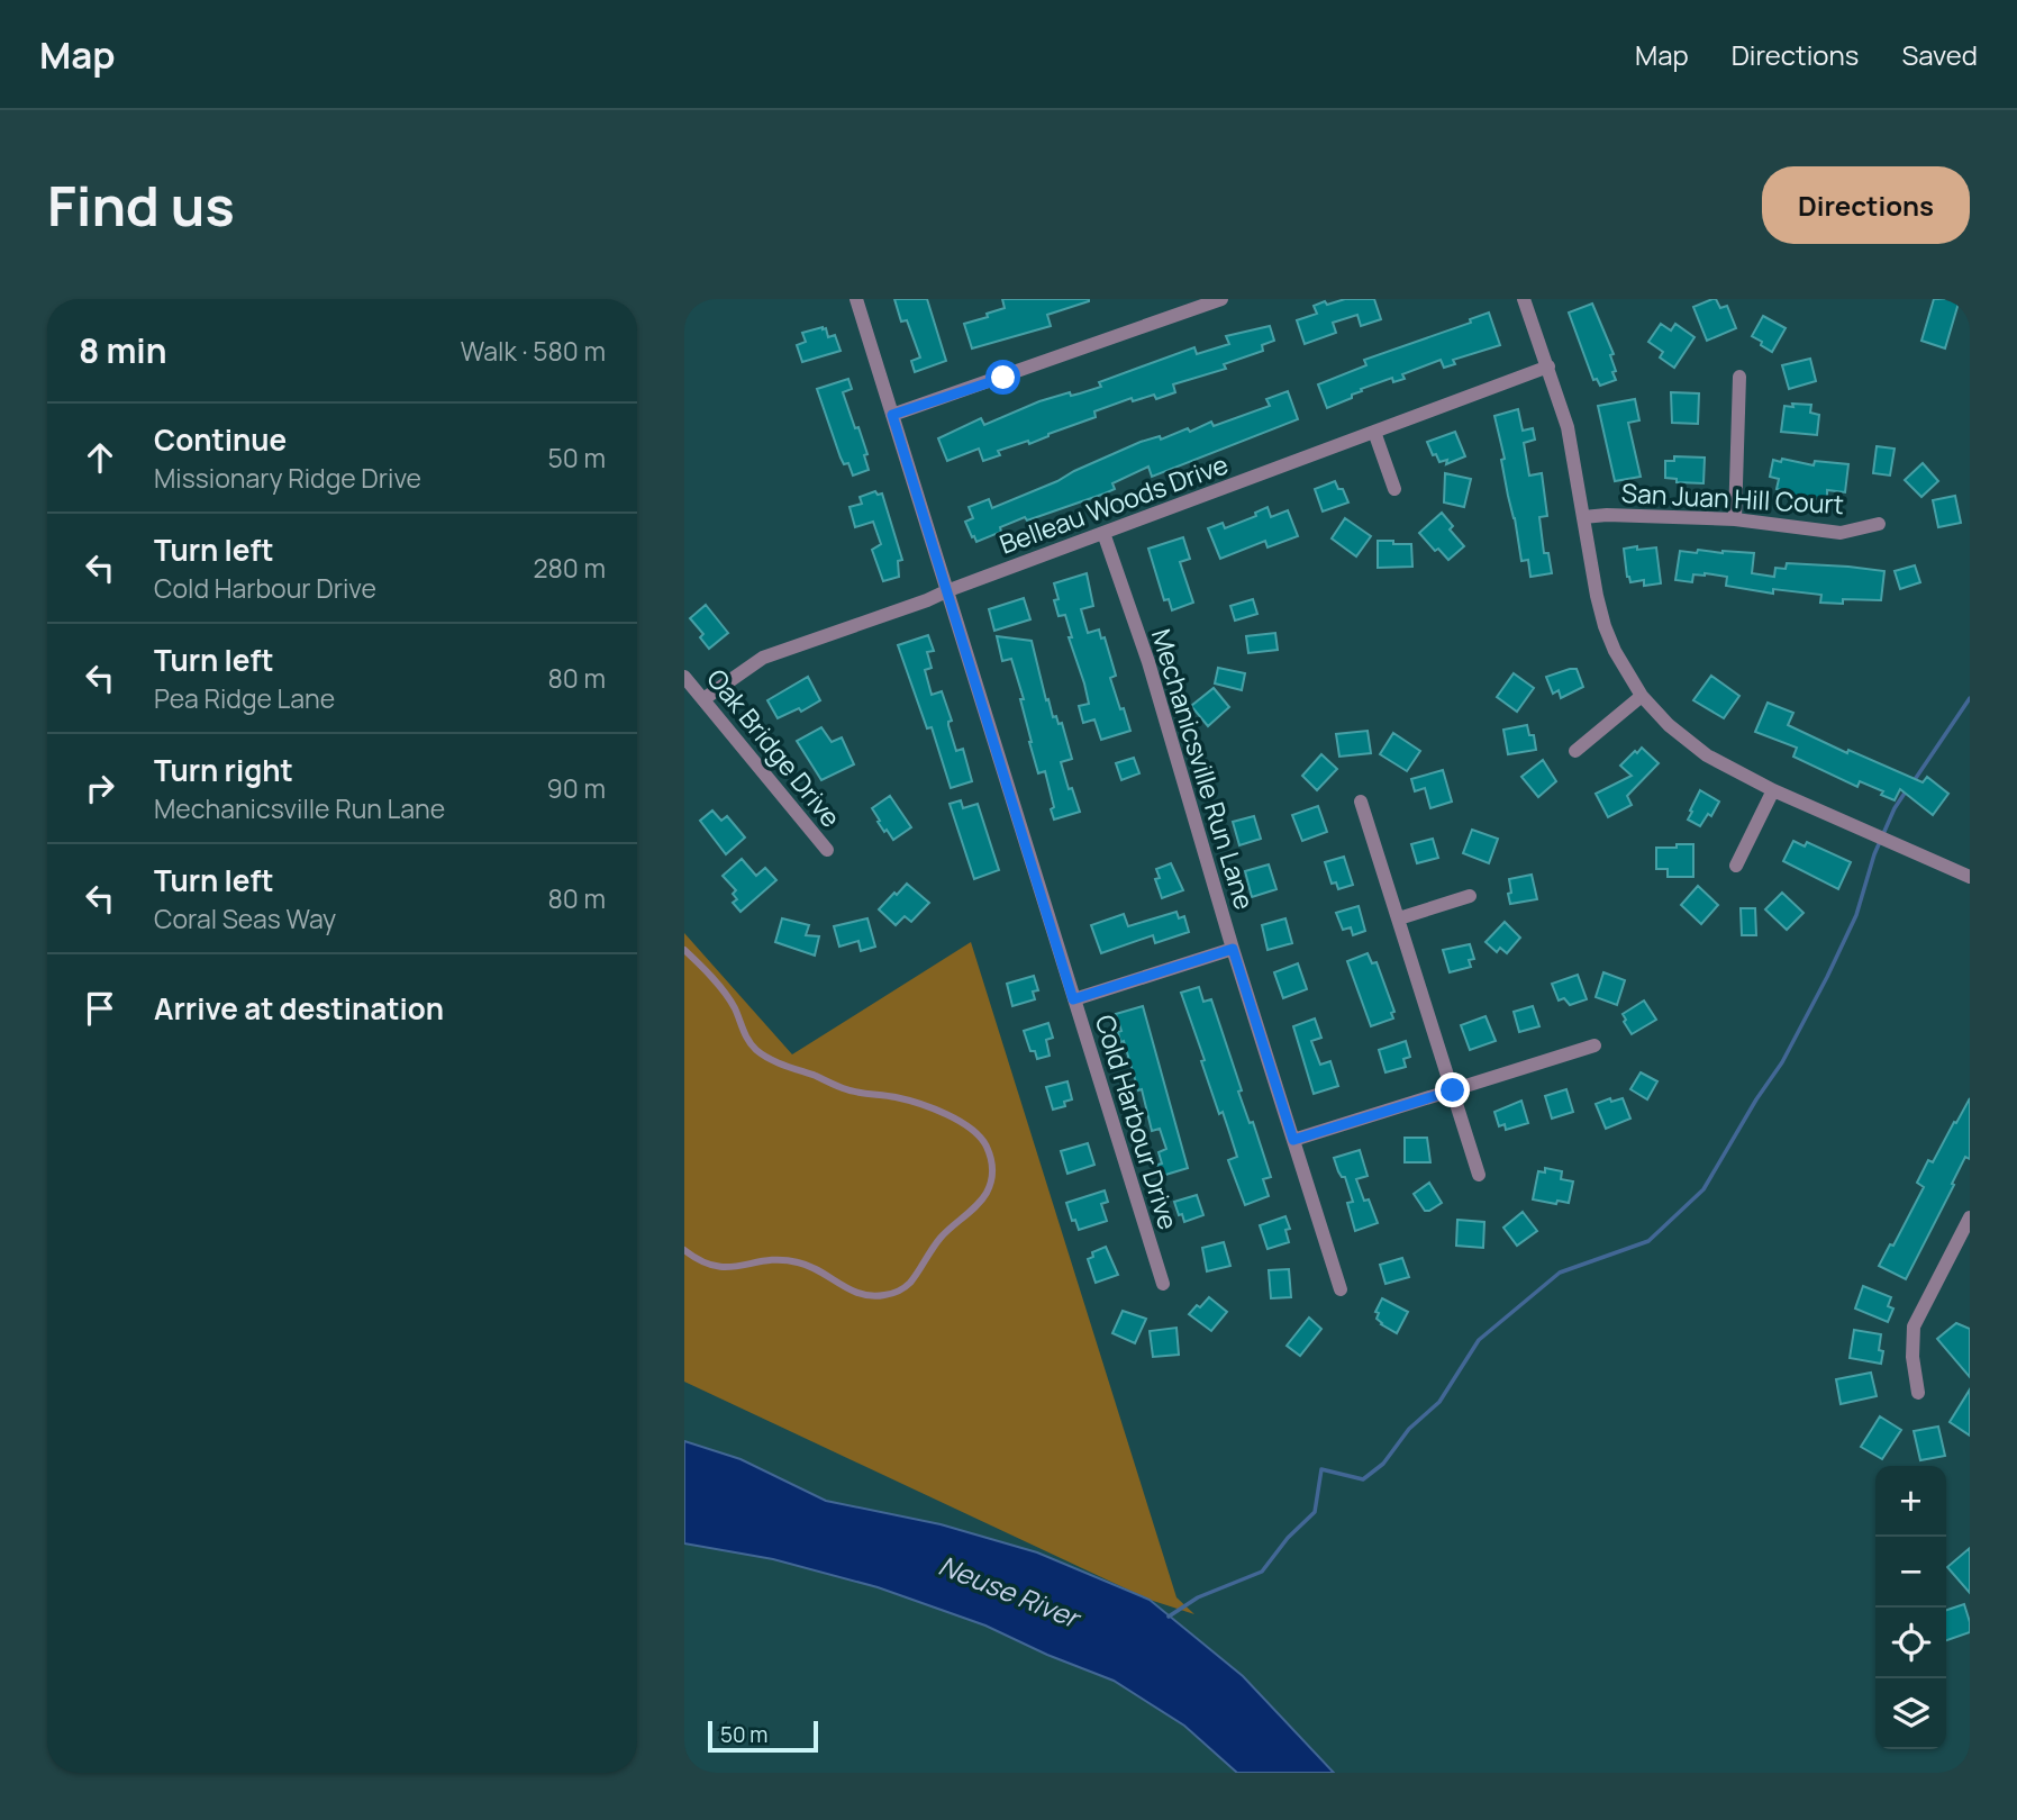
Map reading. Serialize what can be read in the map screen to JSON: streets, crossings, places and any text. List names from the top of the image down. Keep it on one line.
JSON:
{"streets":{"street":["San Juan Hill Court","Belleau Woods Drive","Oak Bridge Drive","Mechanicsville Run Lane","Cold Harbour Drive"]},"crossings":[["Belleau Woods Drive","Oak Bridge Drive"],["Belleau Woods Drive","Mechanicsville Run Lane"],["Belleau Woods Drive","Cold Harbour Drive"]],"water":["Neuse River"],"scale_bar":"50 m","page":{"header":"Map","nav":["Map","Directions","Saved"],"buttons":"Directions","title":"Find us","heading":["8 min","Walk · 580 m"],"list":[["Continue","Missionary Ridge Drive","50 m"],["Turn left","Cold Harbour Drive","280 m"],["Turn left","Pea Ridge Lane","80 m"],["Turn right","Mechanicsville Run Lane","90 m"],["Turn left","Coral Seas Way","80 m"],"Arrive at destination"],"map_buttons":["+","−"],"scale":"50 m"}}
